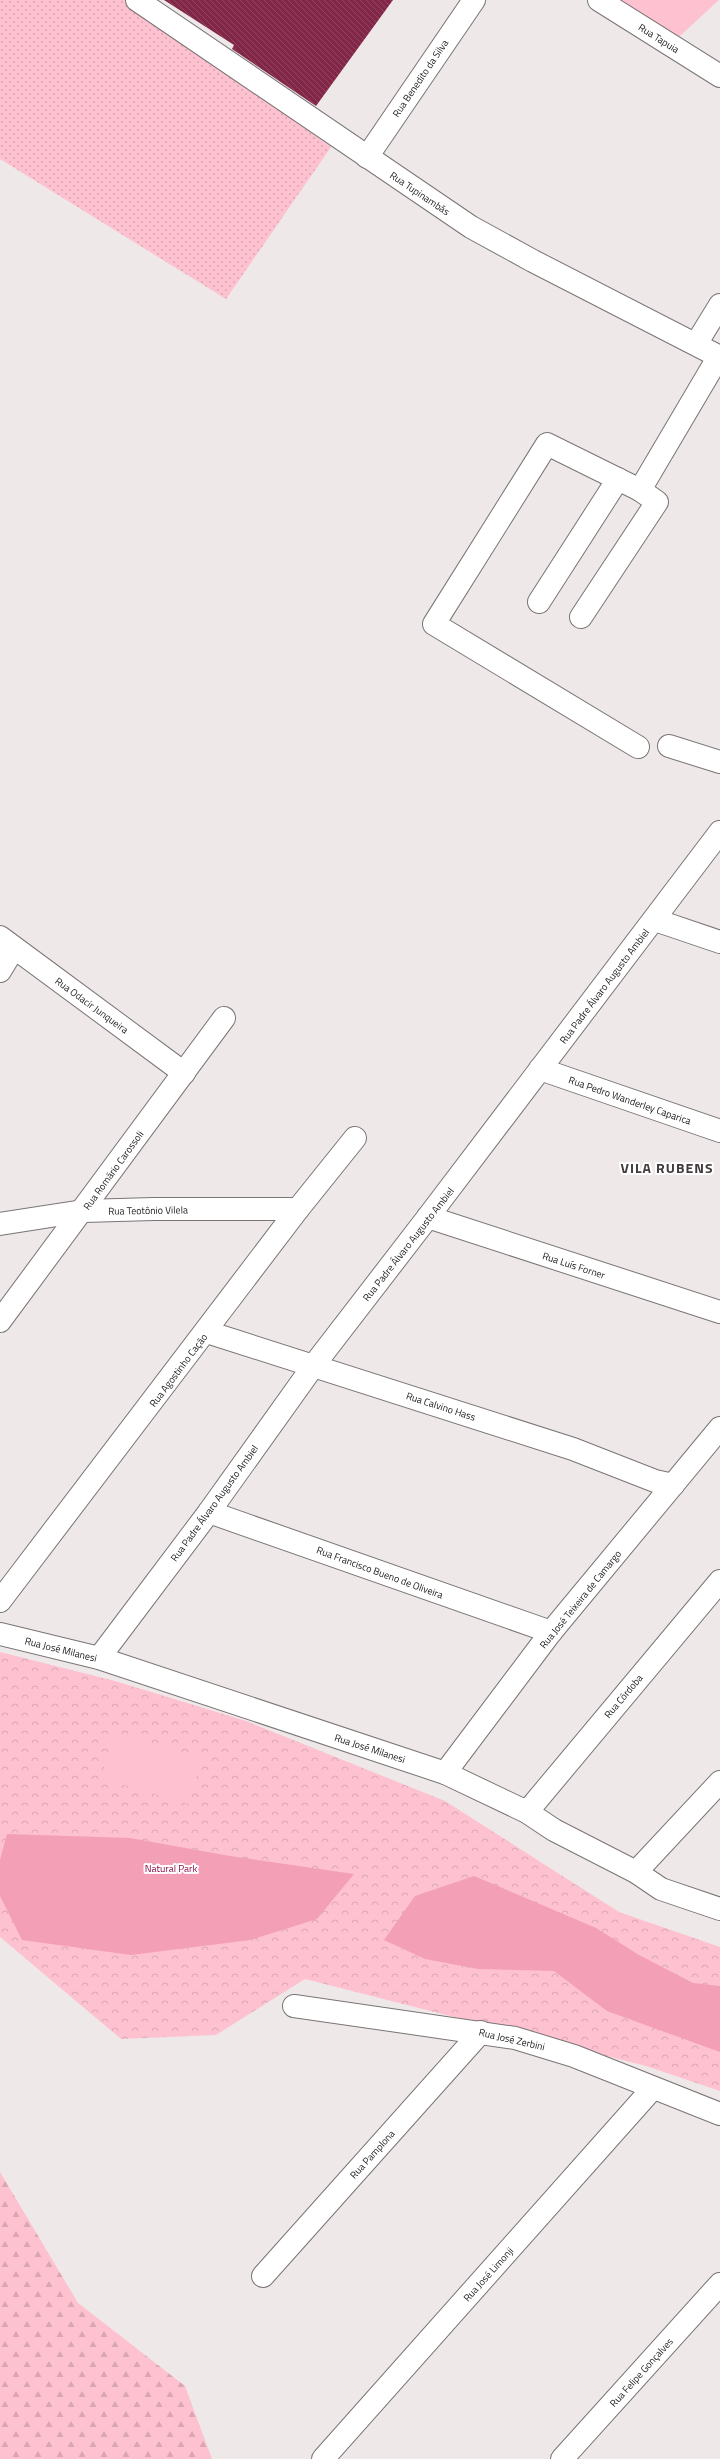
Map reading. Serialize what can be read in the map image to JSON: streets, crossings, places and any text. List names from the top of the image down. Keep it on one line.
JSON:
{"streets":{"street":["Rua Tapuia","Rua Benedito da Silva","Rua Tupinambás","Rua Padre Álvaro Augusto Ambiel","Rua Odacir Junqueira","Rua Pedro Wanderley Caparica","Rua Romário Carossoli","Rua Teotônio Vilela","Rua Luís Forner","Rua Agostinho Cação","Rua Calvino Hass","Rua Francisco Bueno de Oliveira","Rua José Teixeira de Camargo","Rua José Milanesi","Rua Córdoba","Rua José Zerbini","Rua Pamplona","Rua José Limonji","Rua Felipe Gonçalves"]},"crossings":[["Rua Benedito da Silva","Rua Tupinambás"],["Rua Padre Álvaro Augusto Ambiel","Rua Pedro Wanderley Caparica"],["Rua Padre Álvaro Augusto Ambiel","Rua Luís Forner"],["Rua Padre Álvaro Augusto Ambiel","Rua Calvino Hass"],["Rua Padre Álvaro Augusto Ambiel","Rua Francisco Bueno de Oliveira"],["Rua Padre Álvaro Augusto Ambiel","Rua José Milanesi"],["Rua Odacir Junqueira","Rua Romário Carossoli"],["Rua Romário Carossoli","Rua Teotônio Vilela"],["Rua Teotônio Vilela","Rua Agostinho Cação"],["Rua Agostinho Cação","Rua Calvino Hass"],["Rua Calvino Hass","Rua José Teixeira de Camargo"],["Rua Francisco Bueno de Oliveira","Rua José Teixeira de Camargo"],["Rua José Teixeira de Camargo","Rua José Milanesi"],["Rua José Milanesi","Rua Córdoba"],["Rua José Zerbini","Rua Pamplona"],["Rua José Zerbini","Rua José Limonji"]],"districts":["VILA RUBENS"],"parks":["Natural Park"]}
